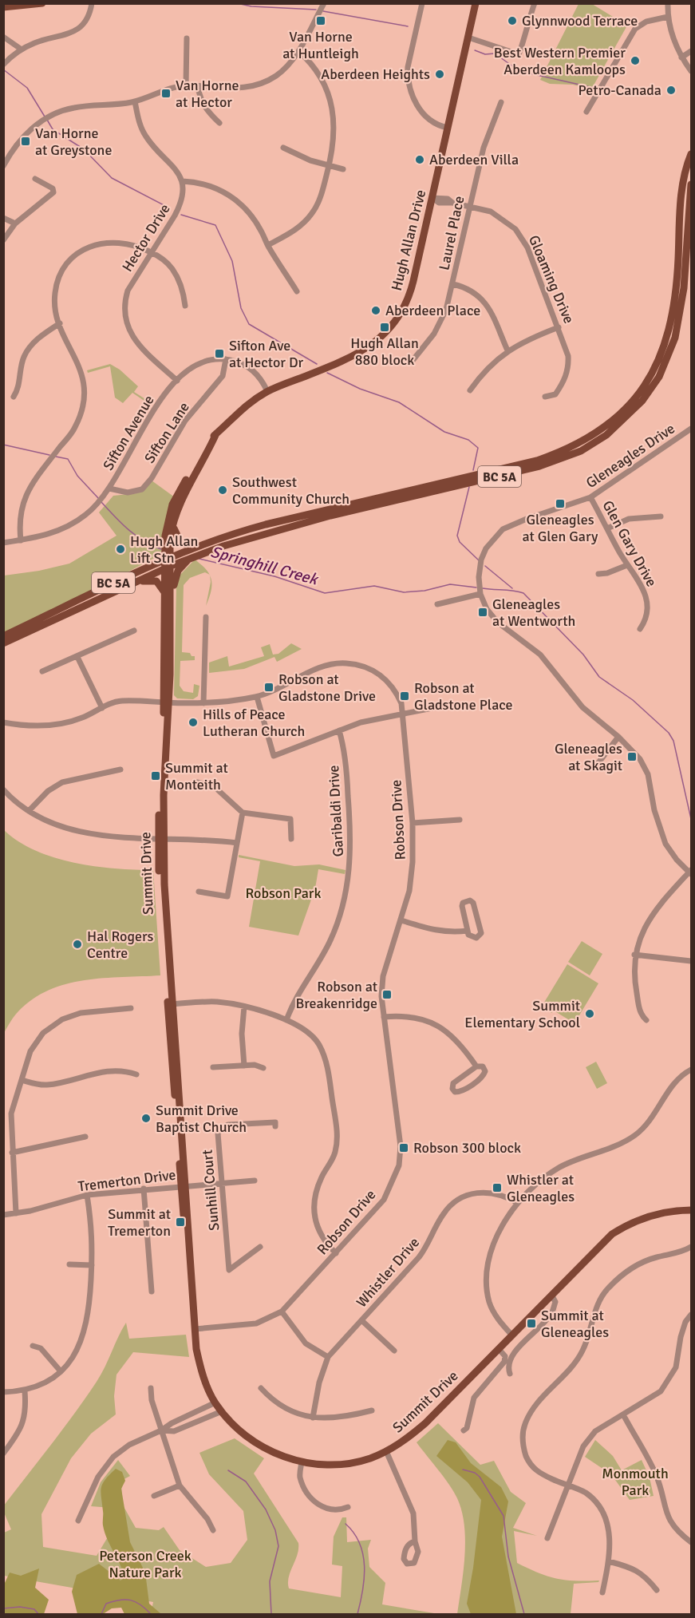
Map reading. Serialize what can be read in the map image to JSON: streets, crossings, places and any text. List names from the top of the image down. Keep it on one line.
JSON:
{"streets":{"main road":["Hugh Allan Drive","BC 5A","Summit Drive"],"street":["Laurel Place","Hector Drive","Gloaming Drive","Sifton Avenue","Sifton Lane","Gleneagles Drive","Glen Gary Drive","Garibaldi Drive","Robson Drive","Tremerton Drive","Sunhill Court","Whistler Drive"]},"crossings":[["Laurel Place","Gloaming Drive"],["Hector Drive","Sifton Avenue"],["Hugh Allan Drive","Gloaming Drive"],["Hugh Allan Drive","Sifton Avenue"],["Hugh Allan Drive","BC 5A"],["Hugh Allan Drive","Summit Drive"],["Sifton Avenue","Sifton Lane"],["Gleneagles Drive","Glen Gary Drive"],["BC 5A","Summit Drive"],["Robson Drive","Summit Drive"],["Summit Drive","Tremerton Drive"],["Tremerton Drive","Sunhill Court"]],"water":["Springhill Creek"],"parks":["Robson Park","Monmouth Park","Peterson Creek Nature Park"],"places":{"transit":["Van Horne at Huntleigh","Van Horne at Hector","Van Horne at Greystone","Hugh Allan 880 block","Sifton Ave at Hector Dr","Gleneagles at Glen Gary","Gleneagles at Wentworth","Robson at Gladstone Drive","Robson at Gladstone Place","Gleneagles at Skagit","Summit at Monteith","Robson at Breakenridge","Robson 300 block","Whistler at Gleneagles","Summit at Tremerton","Summit at Gleneagles"],"other":["Glynnwood Terrace","Best Western Premier Aberdeen Kamloops","Aberdeen Heights","Petro-Canada","Aberdeen Villa","Aberdeen Place","Southwest Community Church","Hugh Allan Lift Stn","Hills of Peace Lutheran Church","Hal Rogers Centre","Summit Elementary School","Summit Drive Baptist Church"]}}
